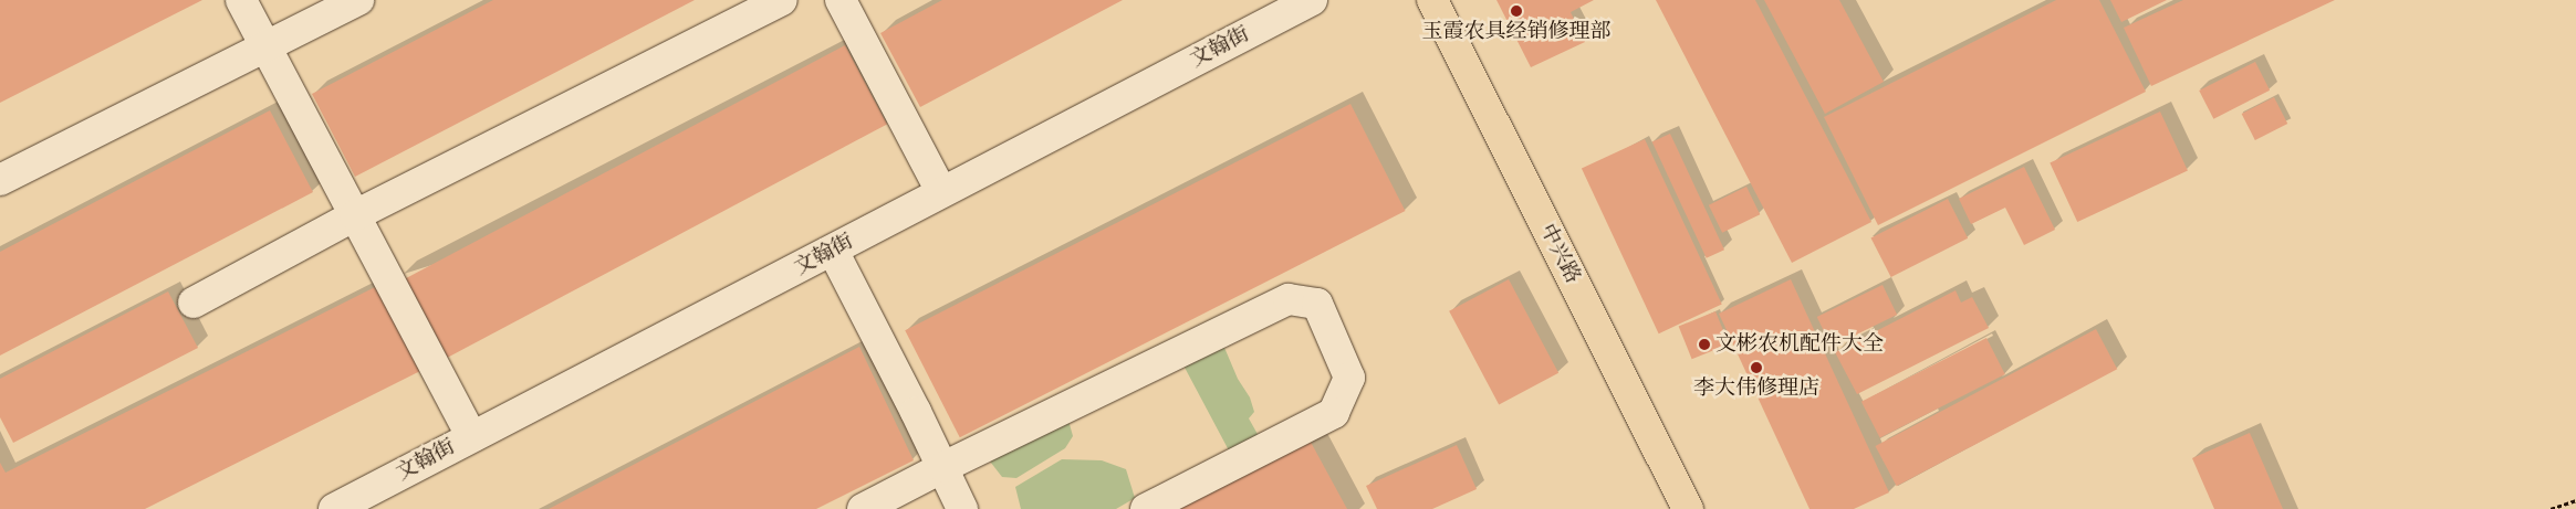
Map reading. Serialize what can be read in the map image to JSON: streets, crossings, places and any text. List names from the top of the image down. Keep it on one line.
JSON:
{"streets":{"main road":["中兴路"],"street":["文翰街"]},"places":["玉霞农具经销修理部","文彬农机配件大全","李大伟修理店"]}
